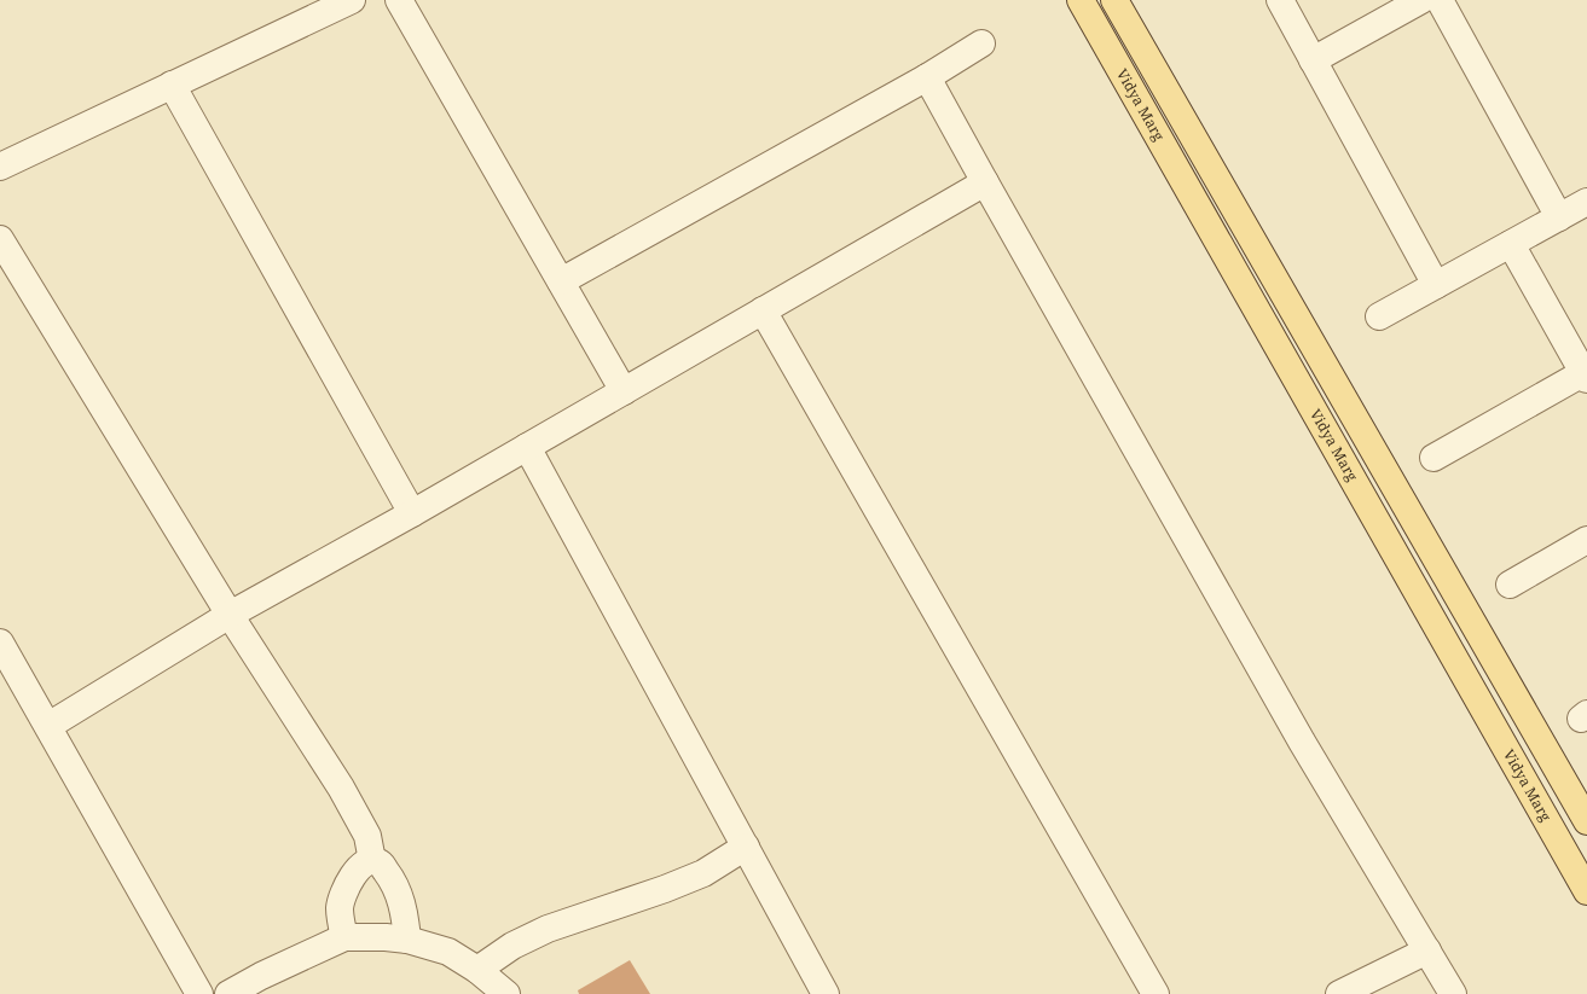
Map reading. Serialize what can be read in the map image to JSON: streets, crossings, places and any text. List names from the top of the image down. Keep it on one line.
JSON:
{"streets":{"main road":["Vidya Marg"]}}
